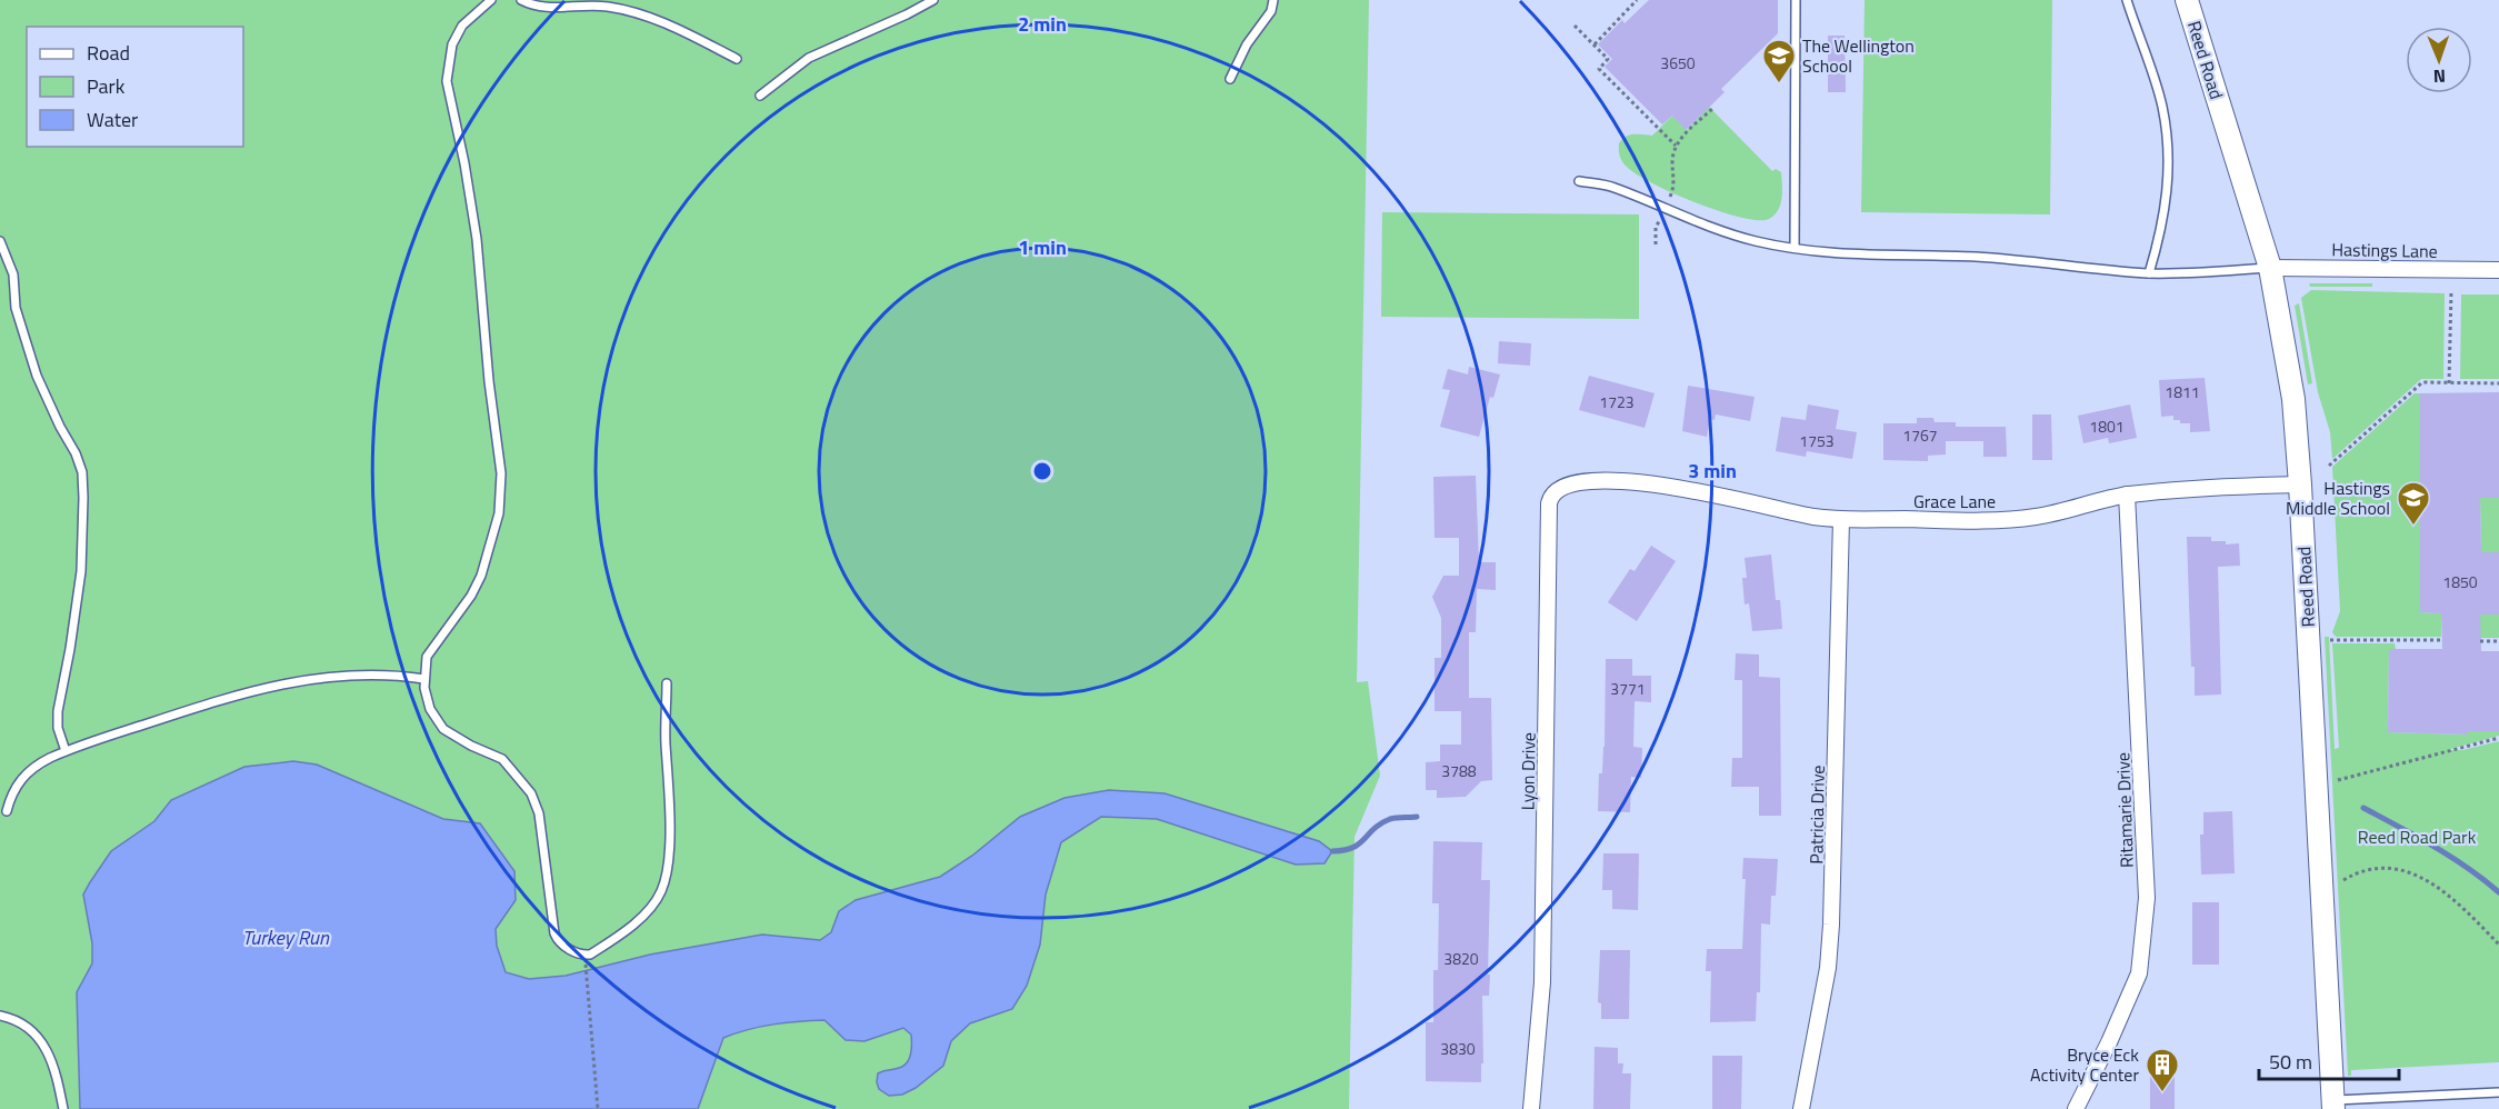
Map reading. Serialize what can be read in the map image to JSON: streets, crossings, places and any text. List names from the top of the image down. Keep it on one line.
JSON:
{"streets":{"main road":["Reed Road"],"street":["Hastings Lane","Grace Lane","Lyon Drive","Ritamarie Drive","Patricia Drive"]},"crossings":[["Reed Road","Hastings Lane"],["Reed Road","Grace Lane"],["Grace Lane","Lyon Drive"],["Grace Lane","Ritamarie Drive"],["Grace Lane","Patricia Drive"]],"water":["Turkey Run"],"parks":["Reed Road Park"],"places":{"school or university":["The Wellington School","Hastings Middle School"],"building":["Bryce Eck Activity Center"]},"house_numbers":["3650","1811","1723","1801","1767","1753","1850","3771","3788","3820","3830"],"legend":["Road","Park","Water"],"scale_bar":"50 m","north":"bottom","rings":["2 min","1 min","3 min"]}
